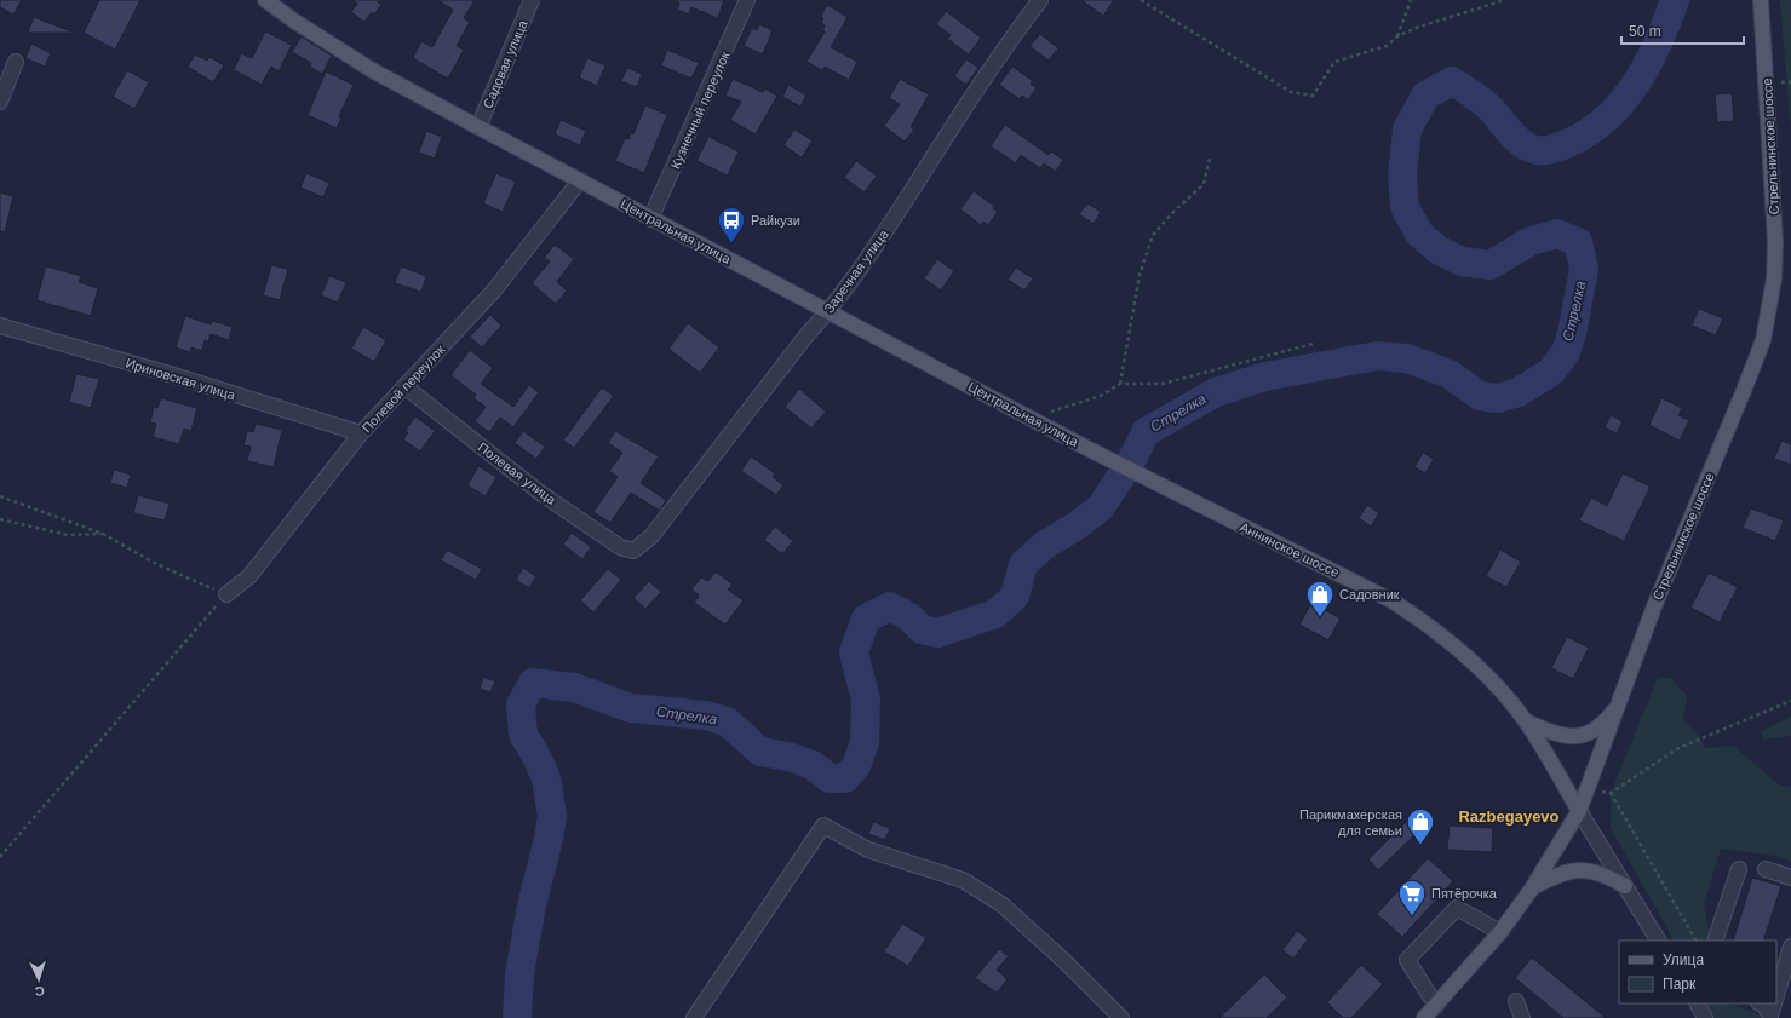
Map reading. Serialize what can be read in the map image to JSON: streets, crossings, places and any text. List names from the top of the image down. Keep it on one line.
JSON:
{"streets":{"main road":["Стрельнинское шоссе","Центральная улица","Аннинское шоссе"],"street":["Садовая улица","Кузнечный переулок","Заречная улица","Ириновская улица","Полевой переулок","Полевая улица"]},"crossings":[["Садовая улица","Центральная улица"],["Кузнечный переулок","Центральная улица"],["Стрельнинское шоссе","Аннинское шоссе"],["Центральная улица","Заречная улица"],["Центральная улица","Полевой переулок"],["Центральная улица","Аннинское шоссе"],["Заречная улица","Полевая улица"],["Ириновская улица","Полевой переулок"],["Полевой переулок","Полевая улица"]],"districts":["Razbegayevo"],"water":["Стрелка"],"places":{"bus stop":["Райкузи"],"shop":["Садовник","Парикмахерская для семьи"],"supermarket":["Пятёрочка"]},"legend":["Улица","Парк"],"scale_bar":"50 m","north":"bottom"}
